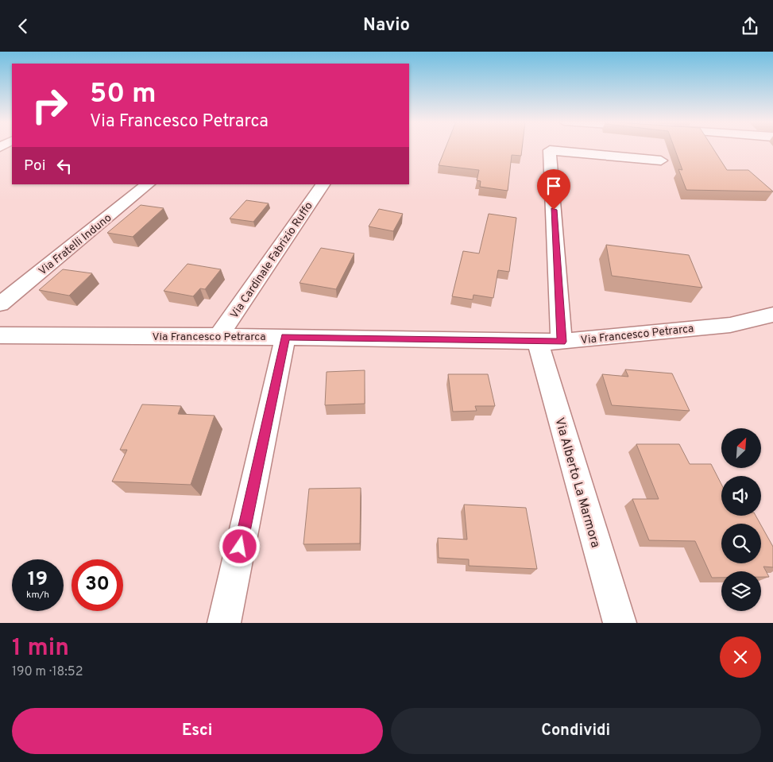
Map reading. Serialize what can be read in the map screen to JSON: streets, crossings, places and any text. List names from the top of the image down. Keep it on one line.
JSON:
{"streets":{"street":["Via Fratelli Induno","Via Cardinale Fabrizio Ruffo","Via Francesco Petrarca","Via Alberto La Marmora"]},"crossings":[["Via Cardinale Fabrizio Ruffo","Via Francesco Petrarca"],["Via Francesco Petrarca","Via Alberto La Marmora"]],"north":"top right","page":{"header":"Navio","turn":["50 m","Via Francesco Petrarca"],"then":"Poi","speed":"19 km/h","limit":"30","heading":["1 min","190 m · 18:52"],"buttons":["Esci","Condividi"]}}
